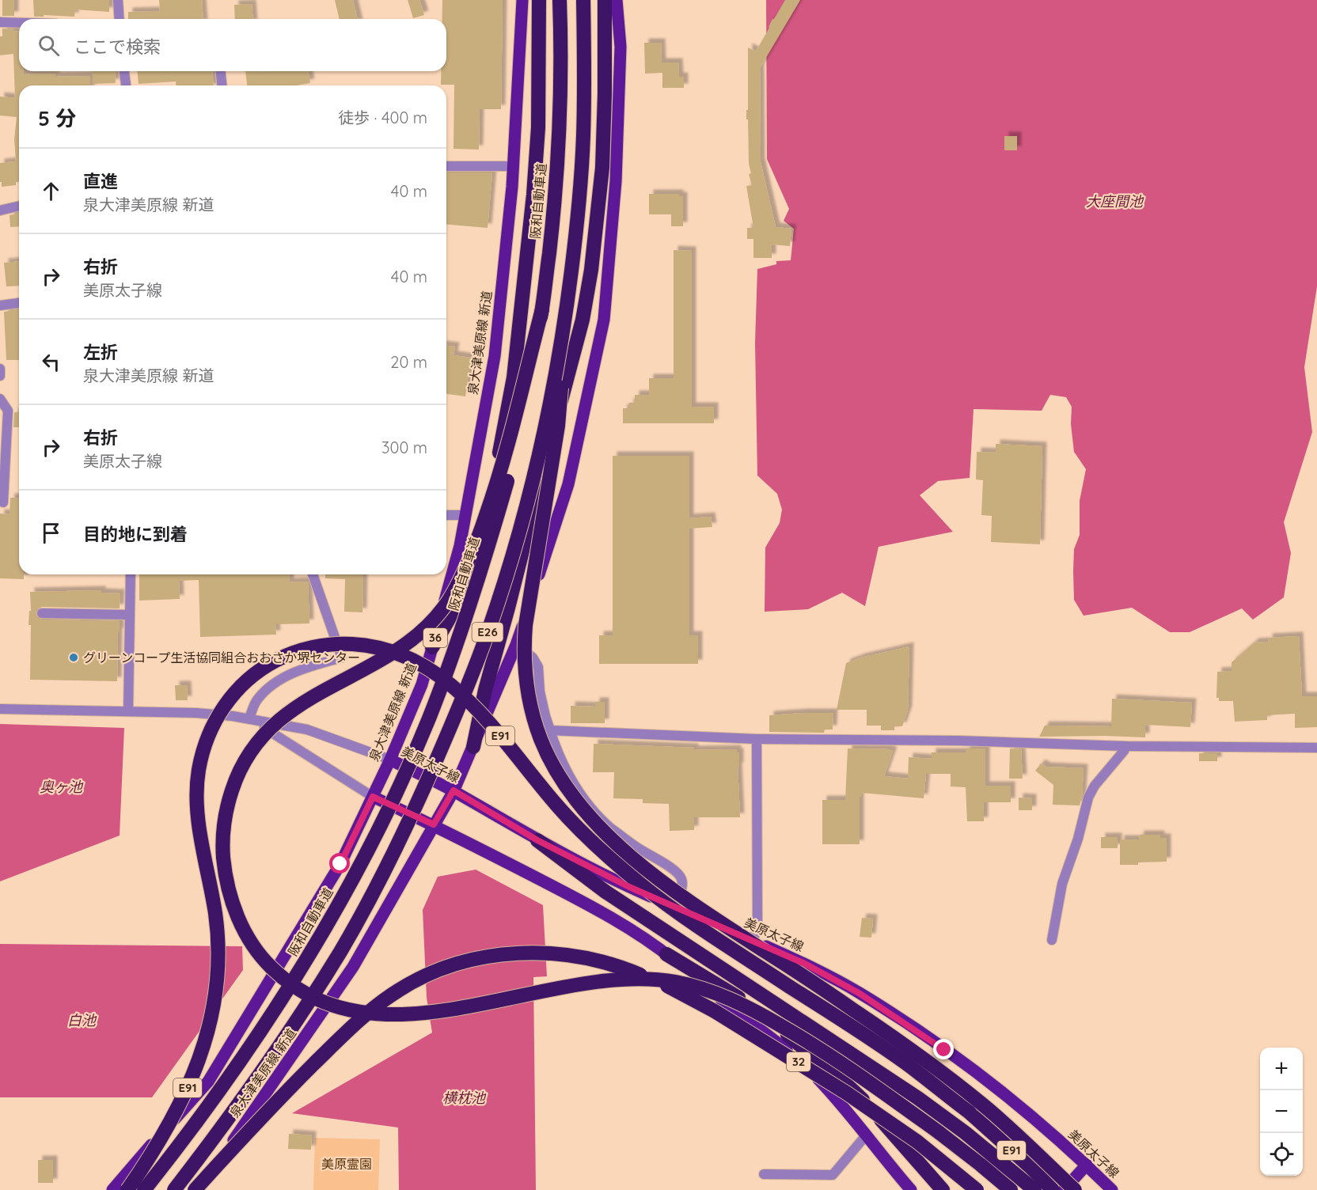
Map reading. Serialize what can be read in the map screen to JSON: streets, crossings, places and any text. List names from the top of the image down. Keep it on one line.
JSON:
{"streets":{"highway":["阪和自動車道","E26","E91"],"main road":["泉大津美原線 新道","36","美原太子線","32"]},"crossings":[["阪和自動車道","E91"],["泉大津美原線 新道","美原太子線"],["泉大津美原線 新道","32"],["E26","E91"]],"water":["大座間池","奥ヶ池","白池","横枕池"],"parks":["美原霊園"],"places":["グリーンコープ生活協同組合おおさか堺センター"],"page":{"search":"ここで検索","heading":["5 分","徒歩 · 400 m"],"list":[["直進","泉大津美原線 新道","40 m"],["右折","美原太子線","40 m"],["左折","泉大津美原線 新道","20 m"],["右折","美原太子線","300 m"],"目的地に到着"],"map_buttons":["+","−"]}}
